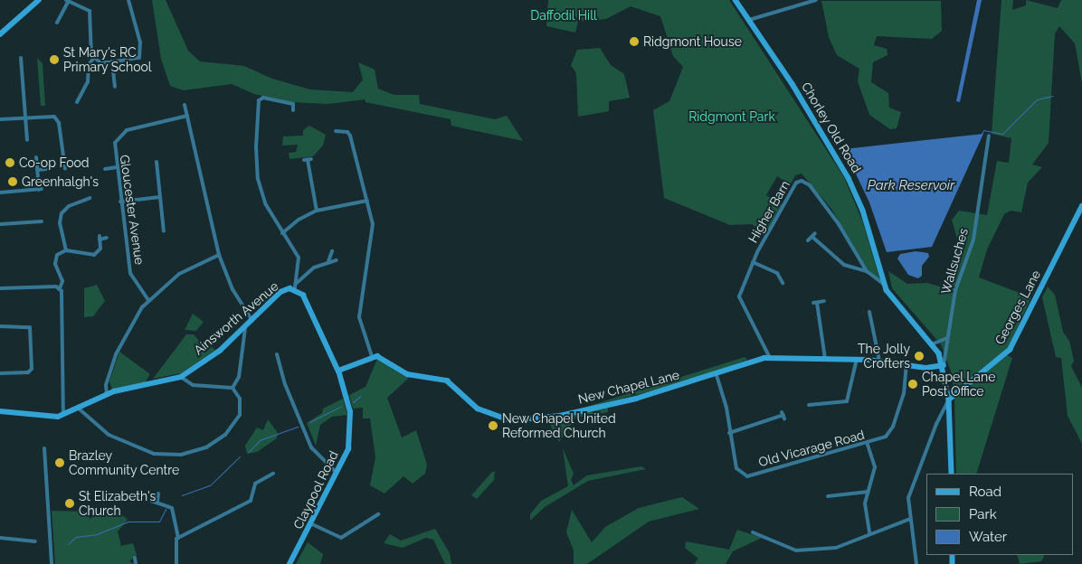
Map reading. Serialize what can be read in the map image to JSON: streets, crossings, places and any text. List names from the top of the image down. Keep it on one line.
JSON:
{"streets":{"street":["Chorley Old Road","Gloucester Avenue","Higher Barn","Wallsuches","Georges Lane","Ainsworth Avenue","New Chapel Lane","Old Vicarage Road","Claypool Road"]},"crossings":[["Chorley Old Road","Wallsuches"],["Chorley Old Road","Georges Lane"],["Chorley Old Road","New Chapel Lane"],["Higher Barn","New Chapel Lane"],["Wallsuches","New Chapel Lane"],["Ainsworth Avenue","Claypool Road"],["New Chapel Lane","Old Vicarage Road"]],"water":["Park Reservoir"],"parks":["Daffodil Hill","Ridgmont Park"],"places":["Ridgmont House","St Mary's RC Primary School","Co-op Food","Greenhalgh's","The Jolly Crofters","Chapel Lane Post Office","New Chapel United Reformed Church","Brazley Community Centre","St Elizabeth's Church"],"legend":["Road","Park","Water"]}
